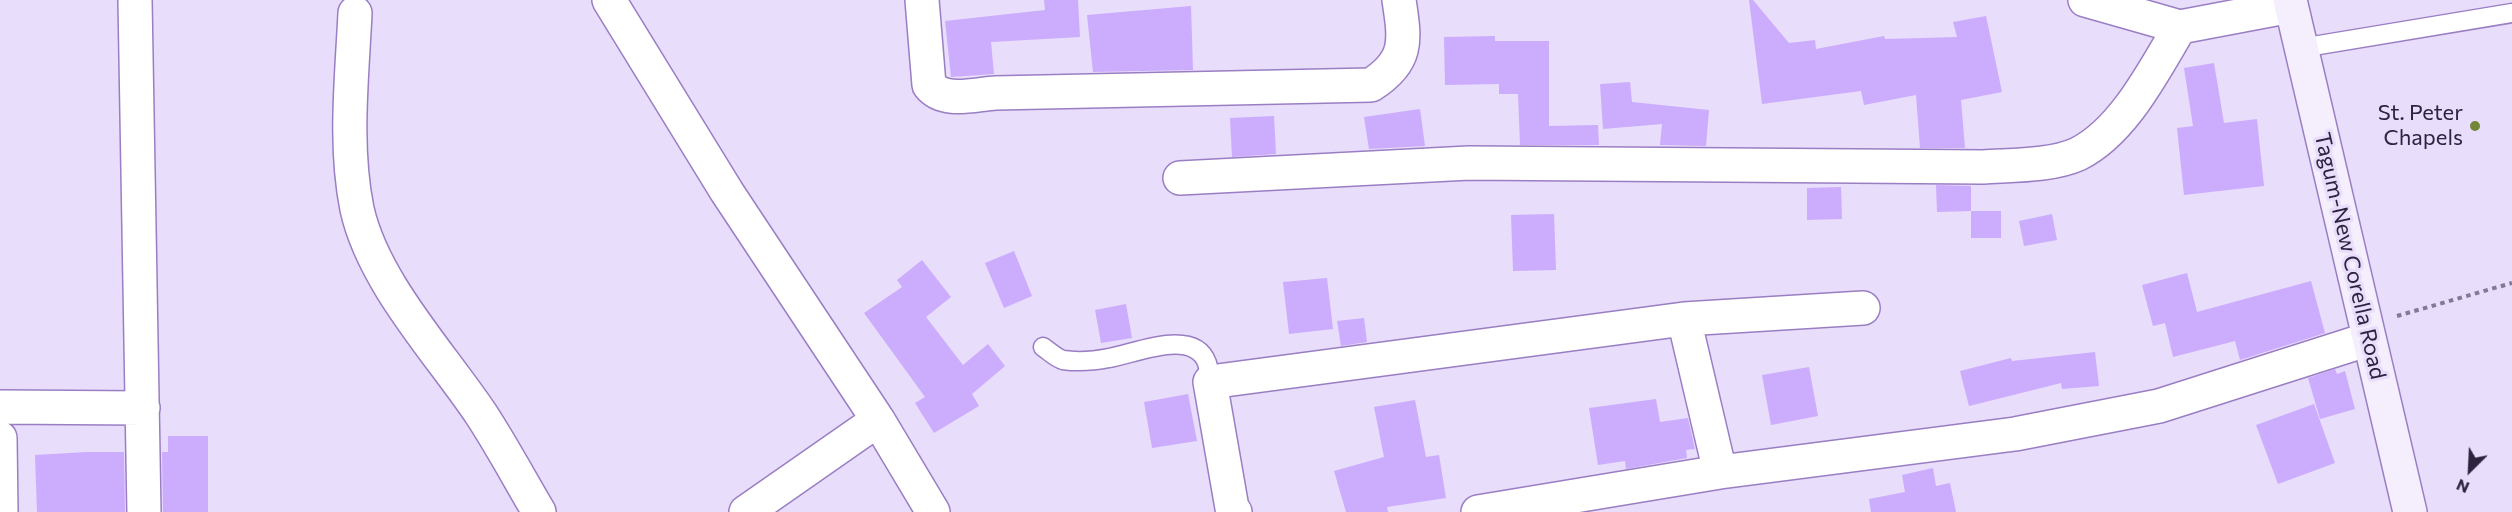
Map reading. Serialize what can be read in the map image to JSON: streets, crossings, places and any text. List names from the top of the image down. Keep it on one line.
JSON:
{"streets":{"main road":["Tagum-New Corella Road"]},"places":["St. Peter Chapels"],"north":"bottom left"}
